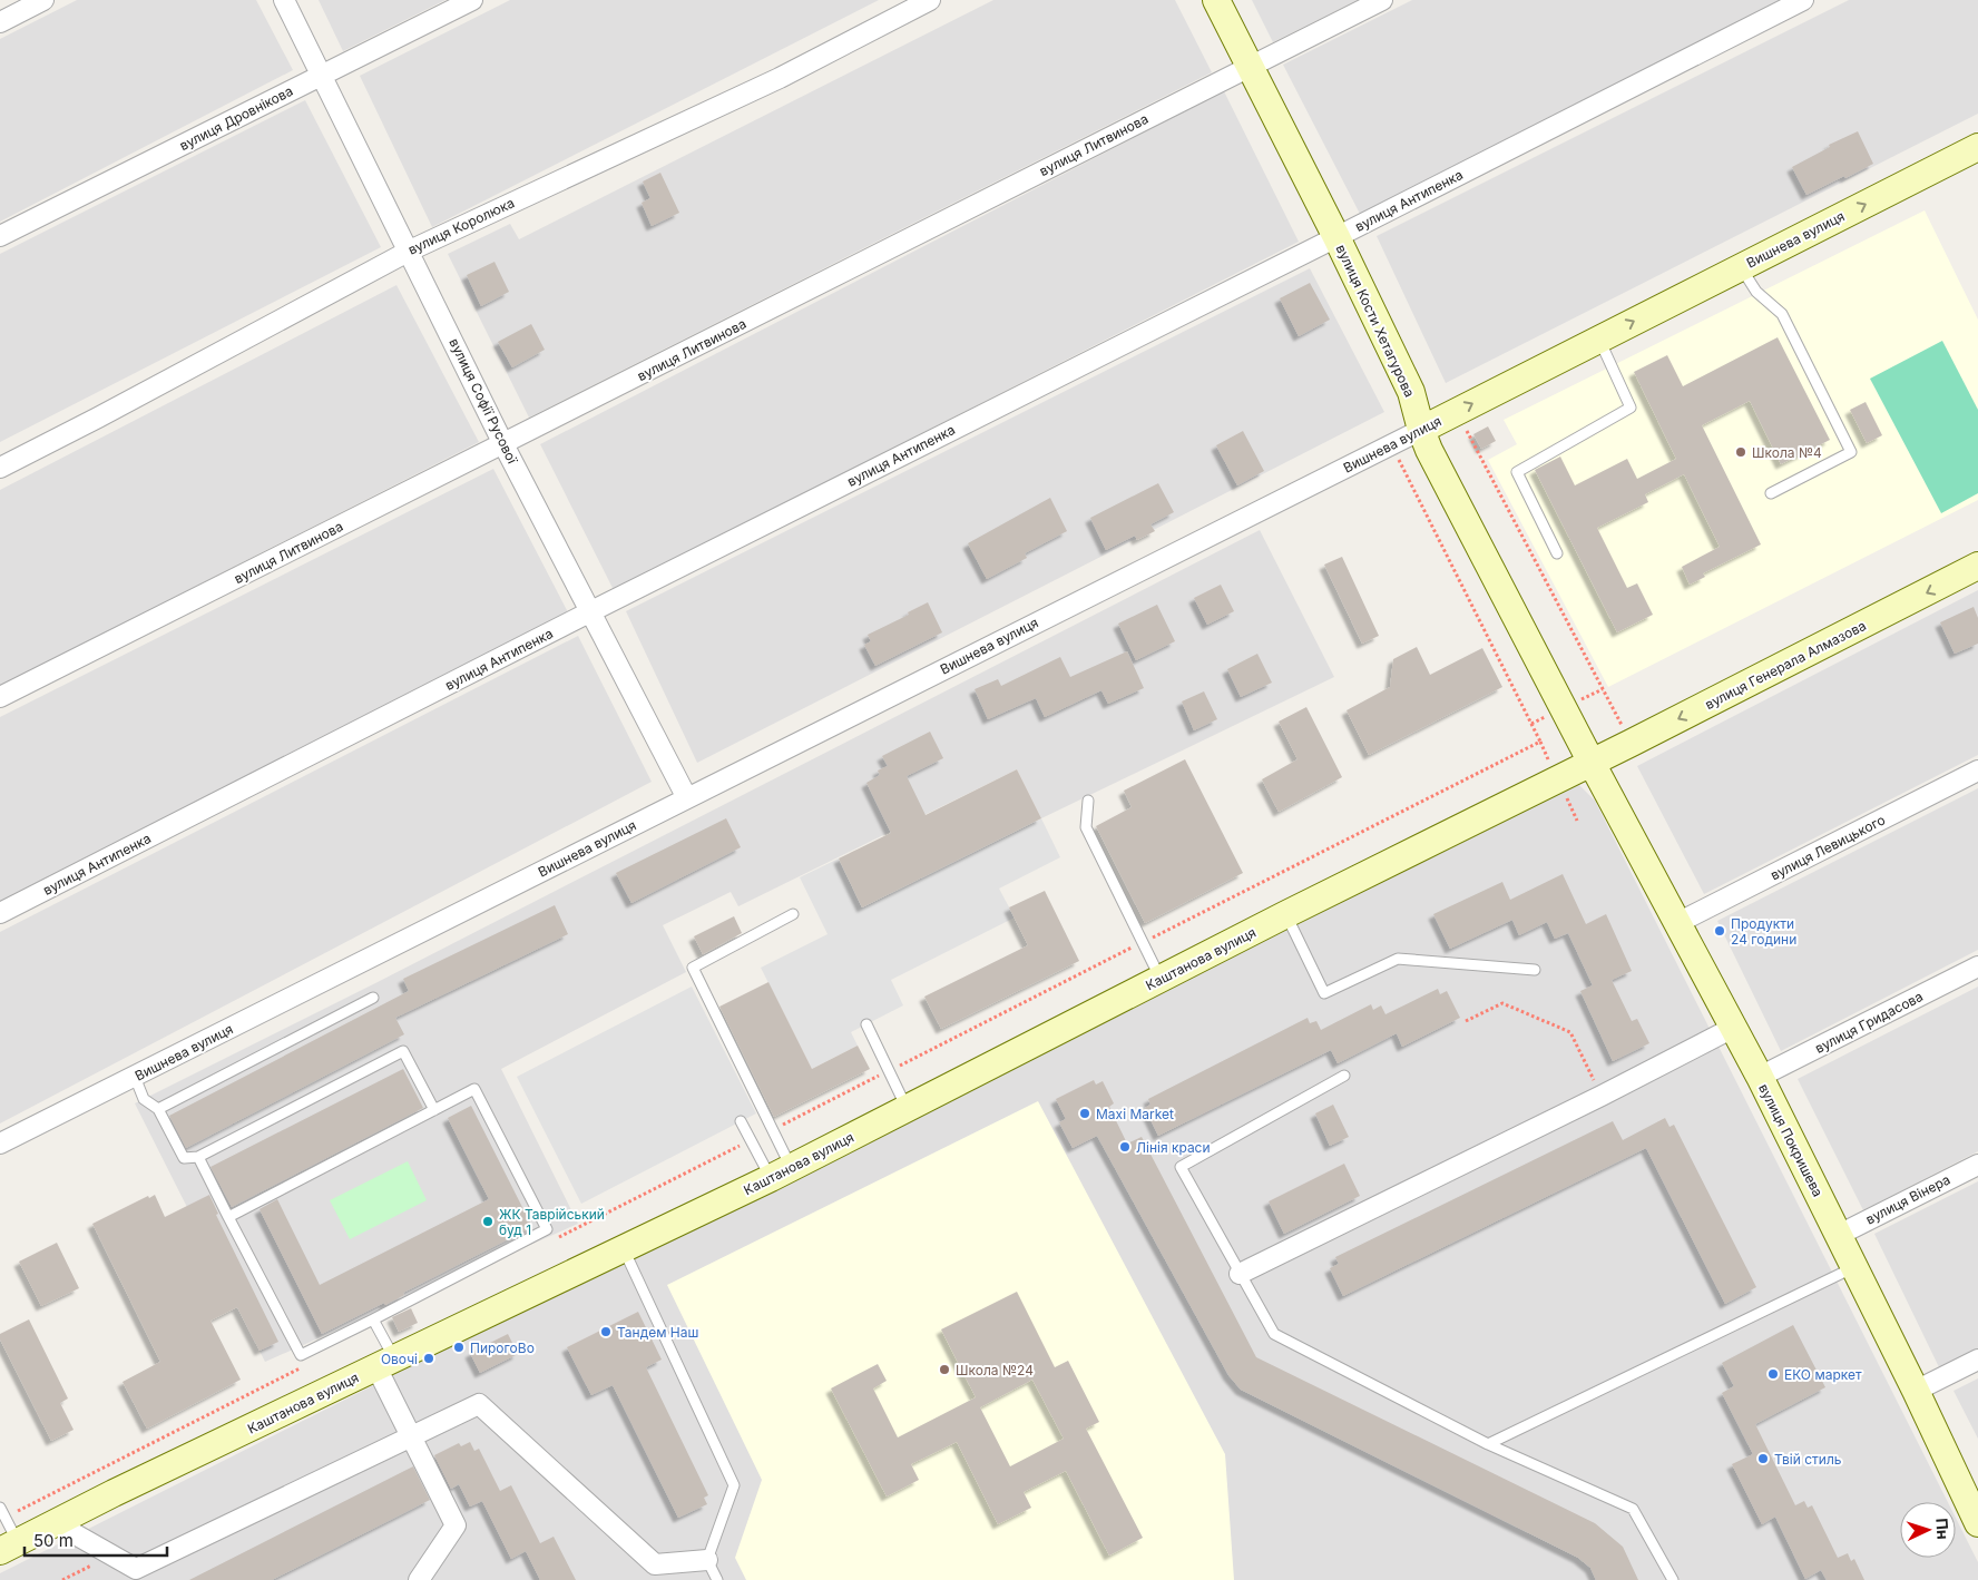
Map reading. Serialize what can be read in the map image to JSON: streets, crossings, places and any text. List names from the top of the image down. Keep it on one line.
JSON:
{"streets":{"street":["вулиця Дровнікова","вулиця Литвинова","вулиця Антипенка","вулиця Королюка","Вишнева вулиця","вулиця Кости Хетагурова","вулиця Софії Русової","вулиця Генерала Алмазова","вулиця Левицького","Каштанова вулиця","вулиця Гридасова","вулиця Покришева","вулиця Вінера"]},"crossings":[["вулиця Дровнікова","вулиця Софії Русової"],["вулиця Литвинова","вулиця Кости Хетагурова"],["вулиця Литвинова","вулиця Софії Русової"],["вулиця Антипенка","вулиця Кости Хетагурова"],["вулиця Антипенка","вулиця Софії Русової"],["вулиця Королюка","вулиця Софії Русової"],["Вишнева вулиця","вулиця Кости Хетагурова"],["Вишнева вулиця","вулиця Софії Русової"],["вулиця Кости Хетагурова","вулиця Генерала Алмазова"],["вулиця Кости Хетагурова","Каштанова вулиця"],["вулиця Кости Хетагурова","вулиця Покришева"],["вулиця Генерала Алмазова","Каштанова вулиця"],["вулиця Генерала Алмазова","вулиця Покришева"],["вулиця Левицького","вулиця Покришева"],["Каштанова вулиця","вулиця Покришева"],["вулиця Гридасова","вулиця Покришева"],["вулиця Покришева","вулиця Вінера"]],"one_way":["вулиця Генерала Алмазова"],"places":["Школа №4","Продукти 24 години","Maxi Market","Лінія краси","ЖК Таврійський буд 1","Тандем Наш","ПирогоВо","Овочі","Школа №24","ЕКО маркет","Твій стиль"],"scale_bar":"50 m","north":"right"}
